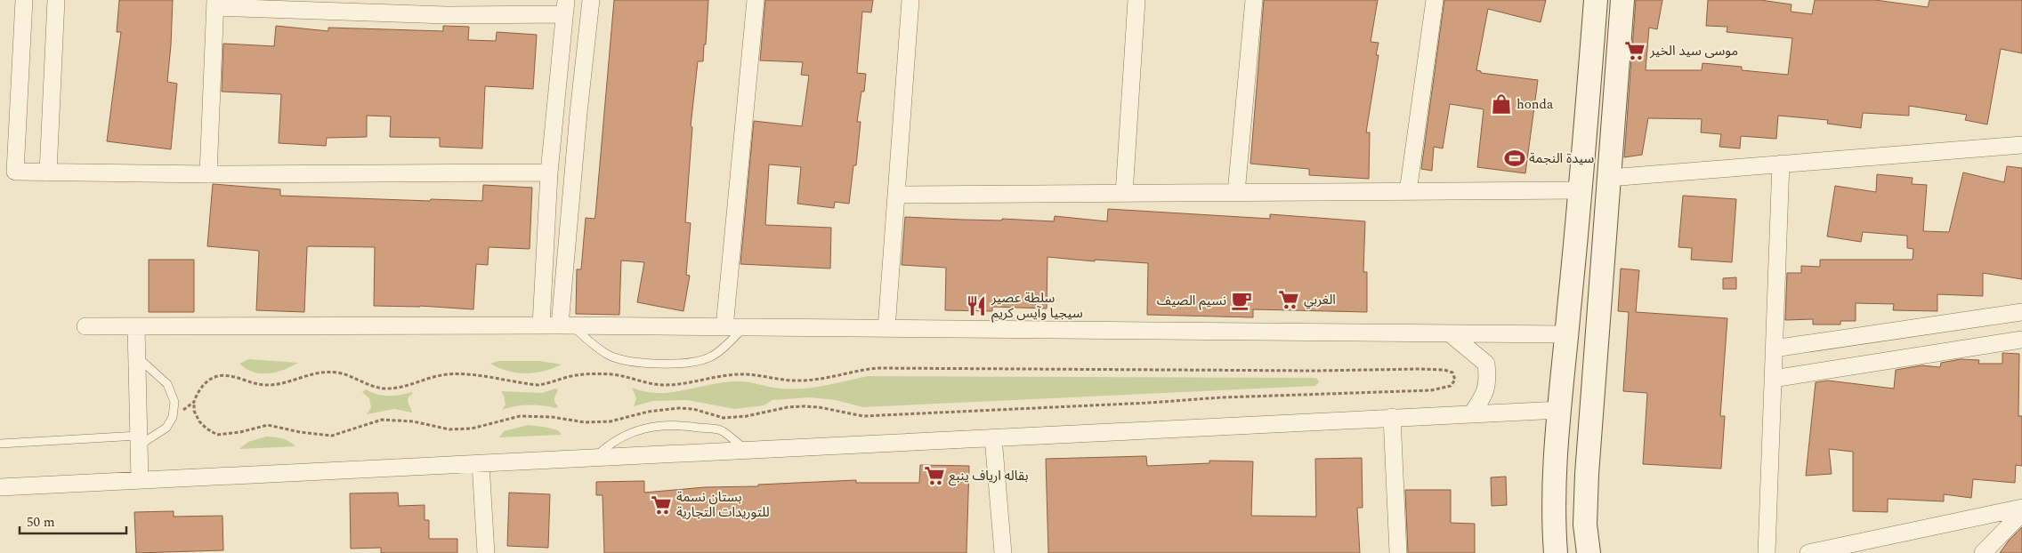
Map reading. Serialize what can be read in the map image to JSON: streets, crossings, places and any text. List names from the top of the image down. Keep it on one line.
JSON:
{"places":{"supermarket":["موسى سيد الخير","الغربي","بقاله ارياف ينبع","بستان نسمة للتوريدات التجارية"],"shop":["honda"],"sports":["سيدة النجمة"],"cafe":["نسيم الصيف"],"restaurant":["سلطة عصير سيجيا وآيس كريم"]},"scale_bar":"50 m"}
